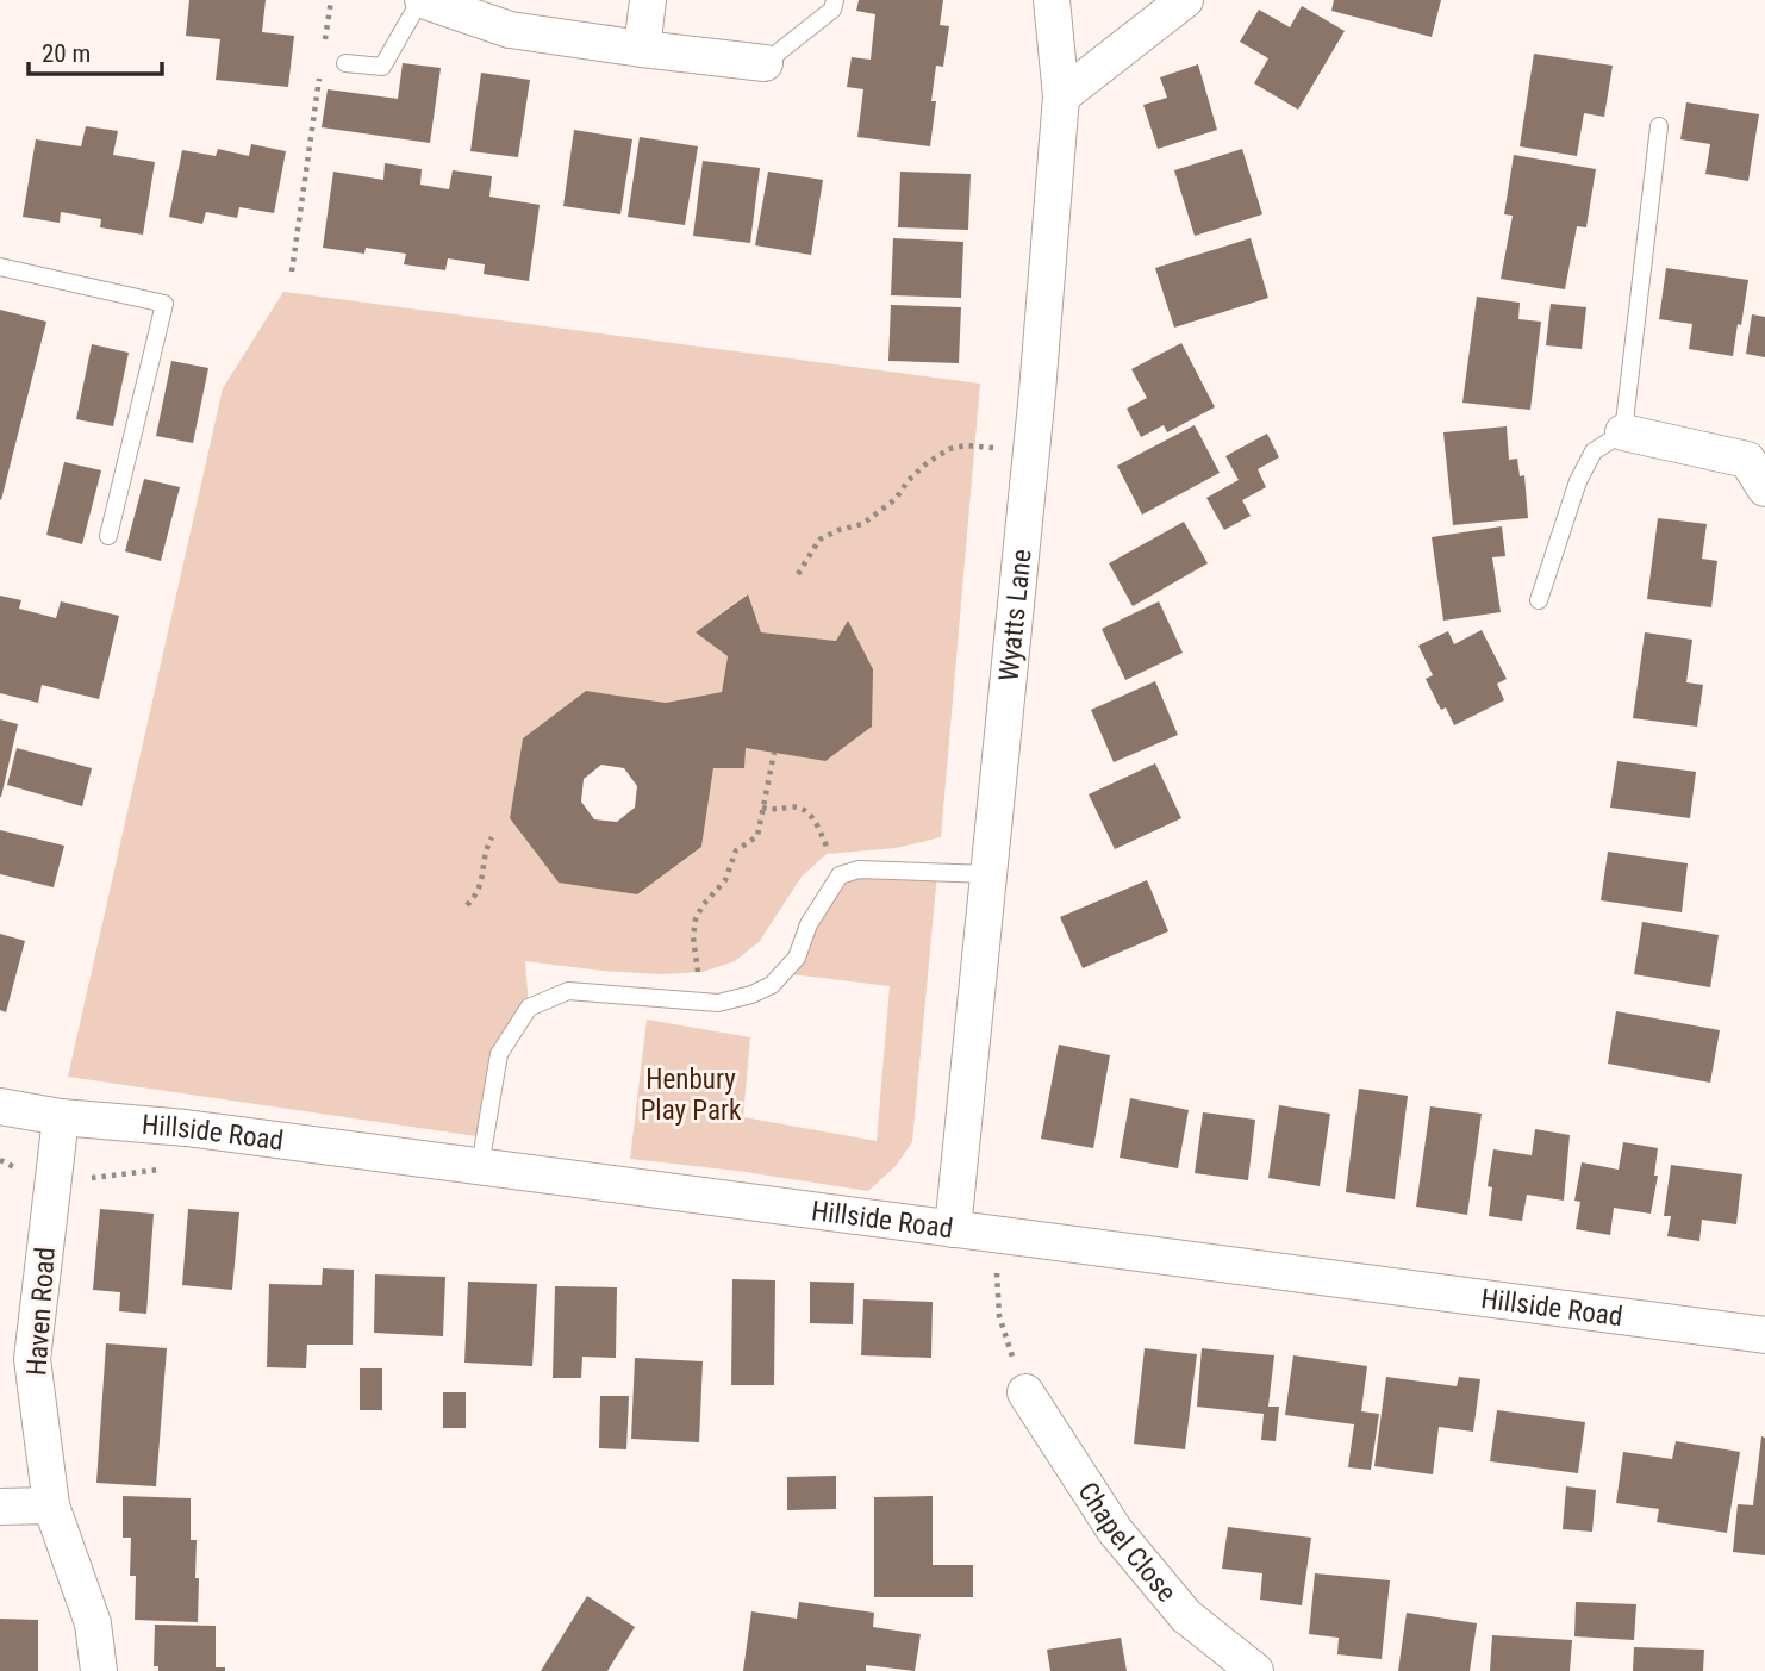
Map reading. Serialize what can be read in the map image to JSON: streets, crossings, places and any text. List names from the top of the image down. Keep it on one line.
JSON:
{"streets":{"street":["Wyatts Lane","Hillside Road","Haven Road","Chapel Close"]},"crossings":[["Wyatts Lane","Hillside Road"],["Hillside Road","Haven Road"]],"parks":["Henbury Play Park"],"scale_bar":"20 m"}
